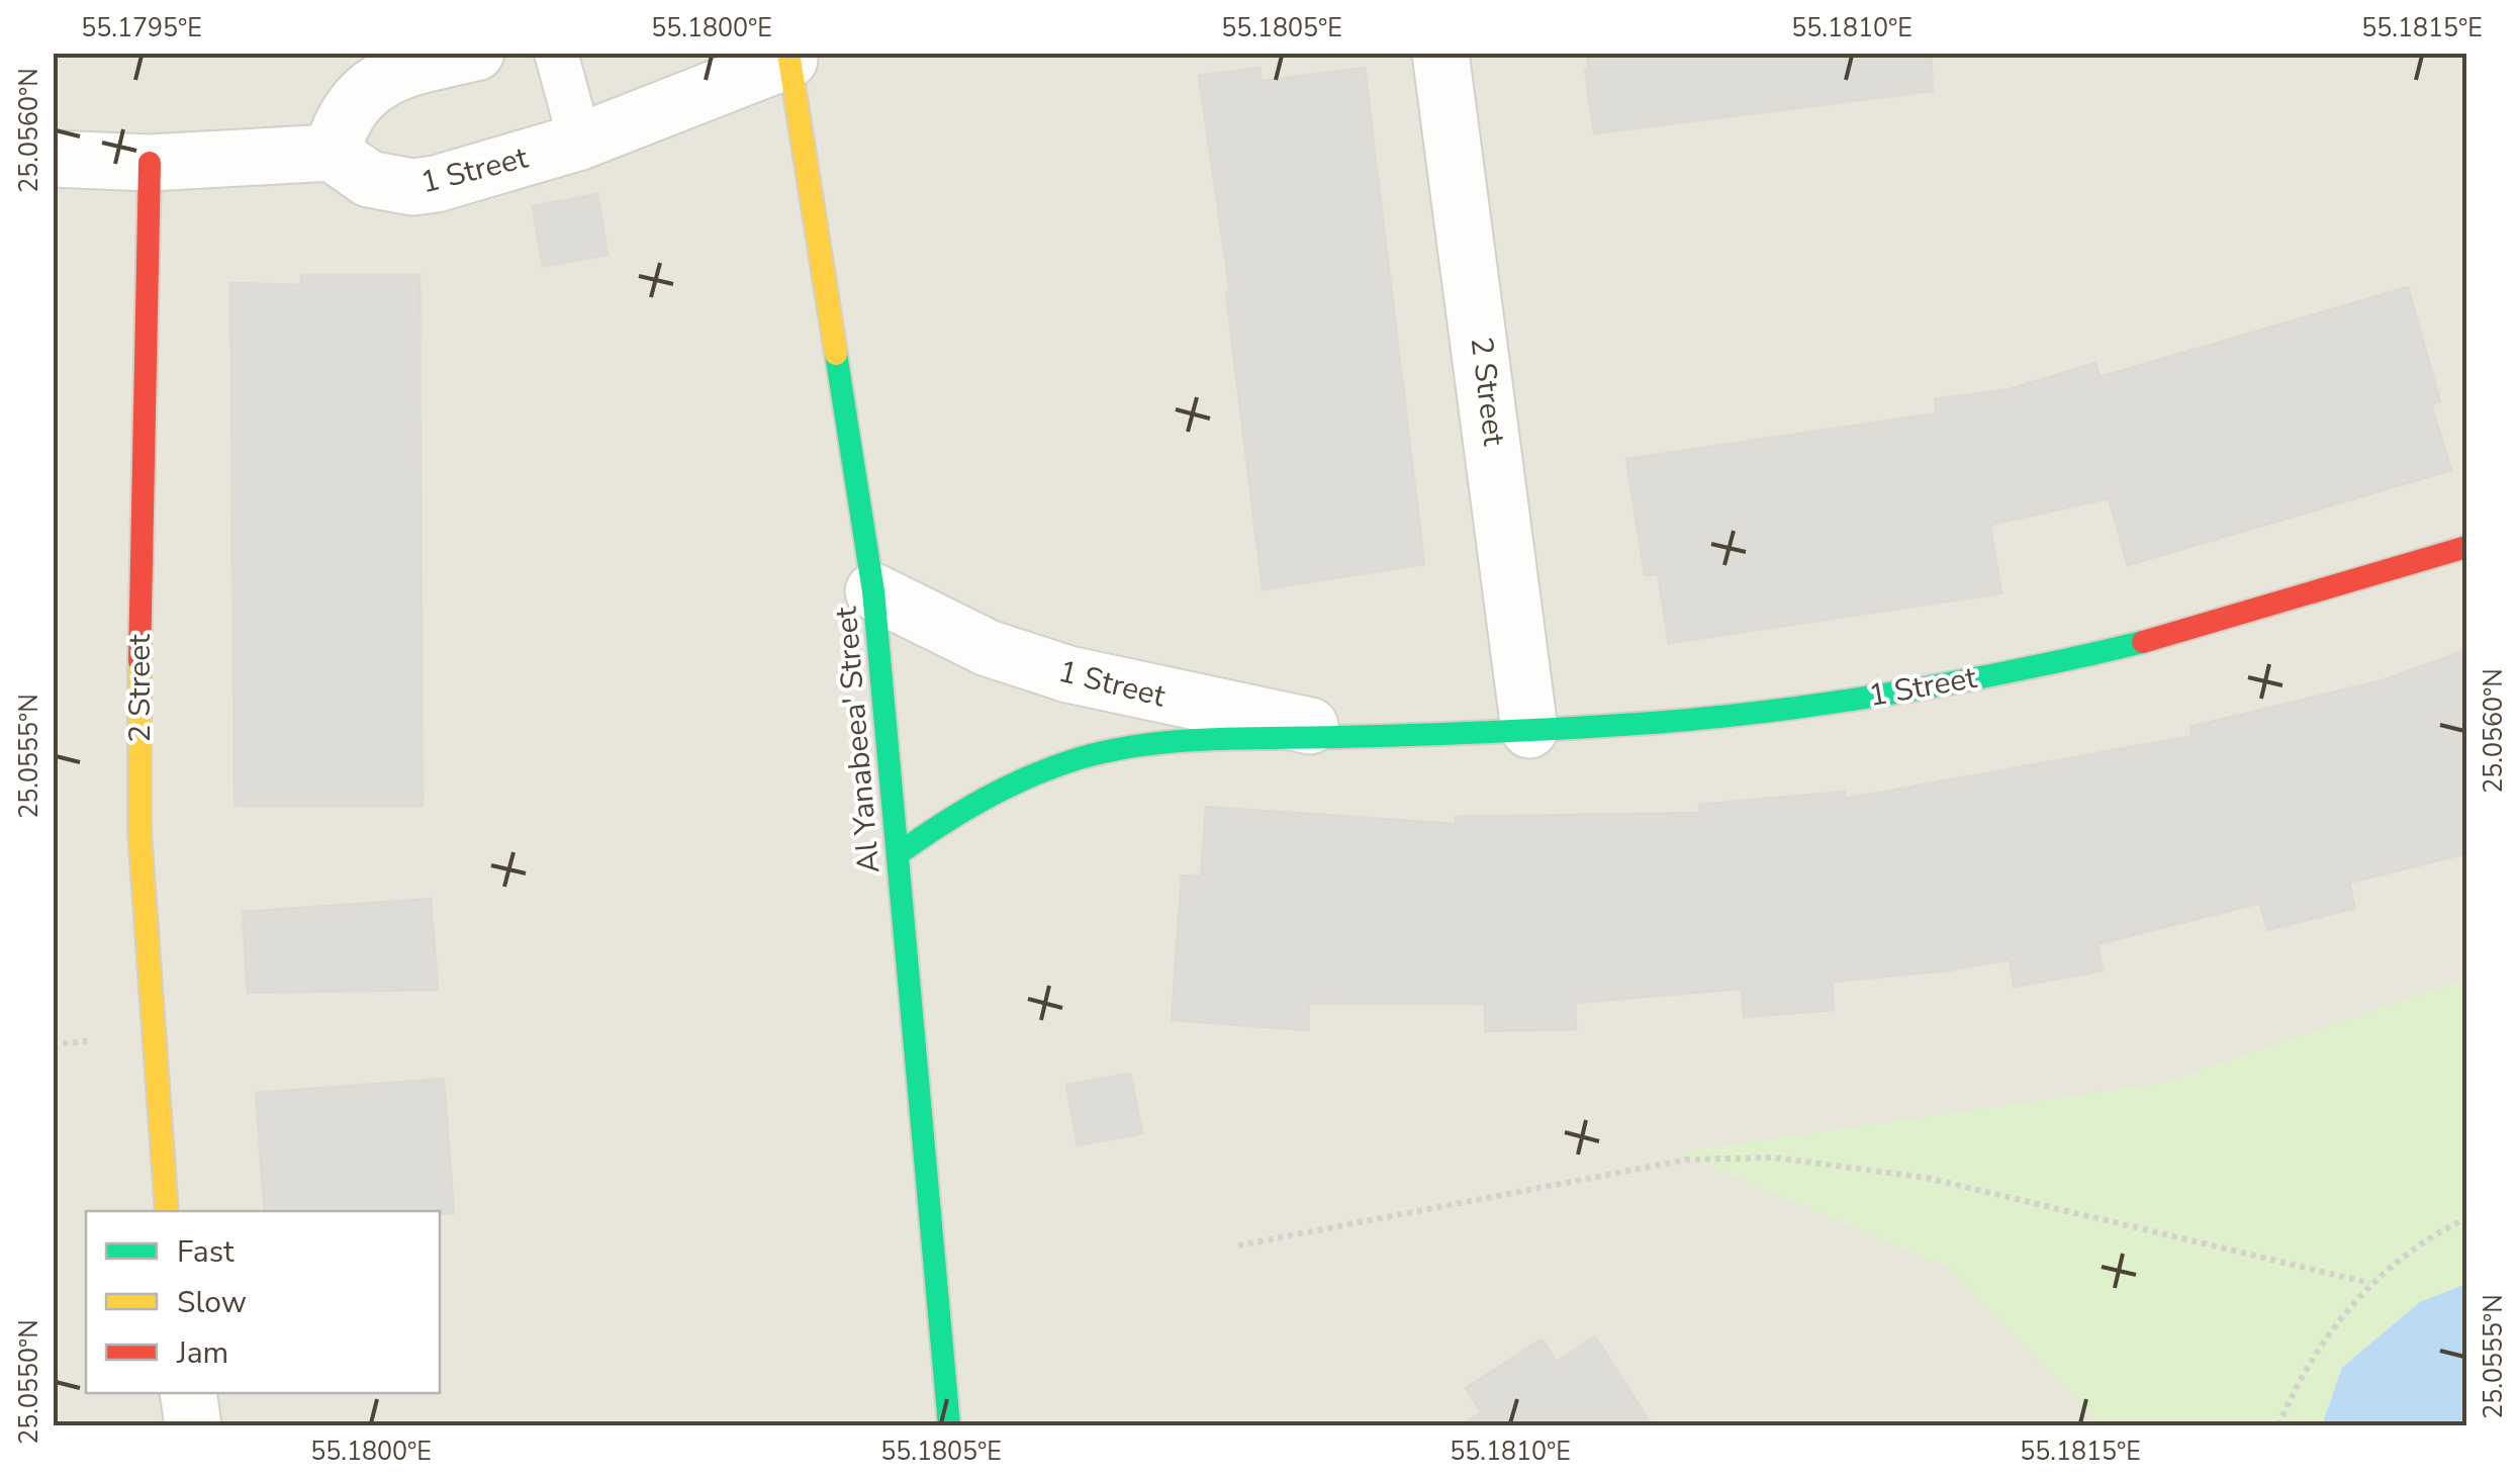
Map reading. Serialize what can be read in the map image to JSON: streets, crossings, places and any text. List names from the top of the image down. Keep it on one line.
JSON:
{"streets":{"street":["1 Street","2 Street","Al Yanabeea' Street"]},"crossings":[["1 Street","2 Street"],["1 Street","Al Yanabeea' Street"]],"legend":["Fast","Slow","Jam"],"coordinates":["55.1795°E","55.1800°E","55.1805°E","55.1810°E","55.1815°E","25.0560°N","25.0555°N","25.0550°N"]}
